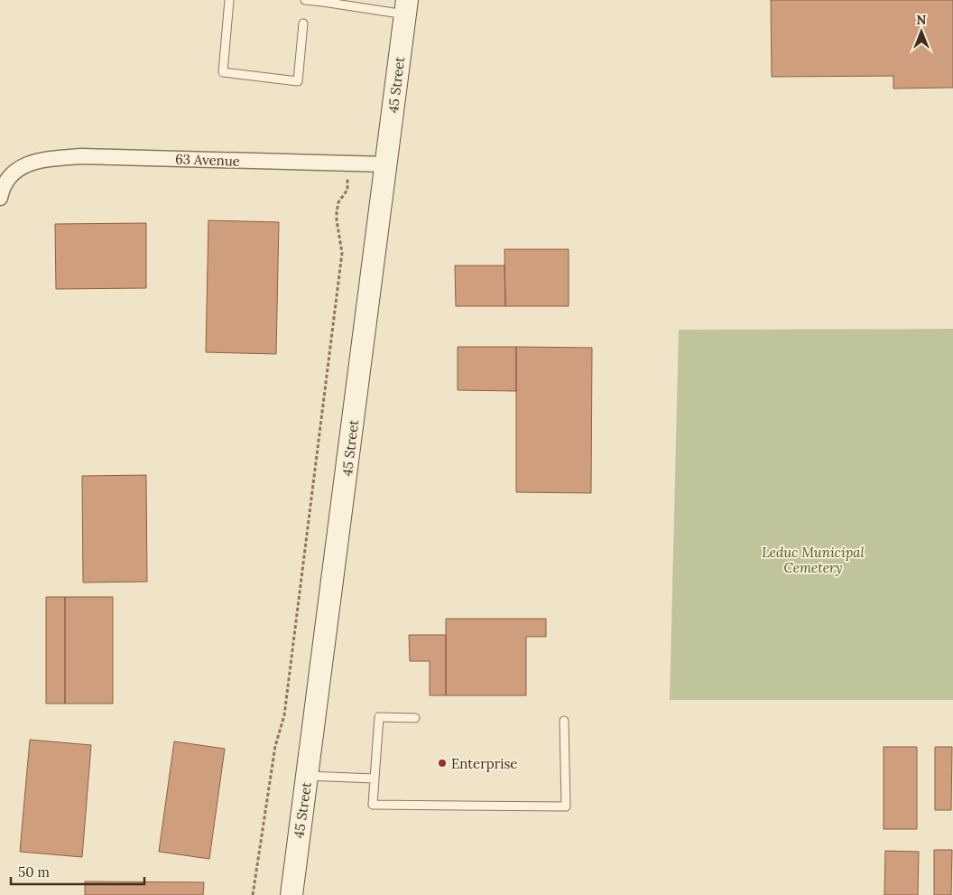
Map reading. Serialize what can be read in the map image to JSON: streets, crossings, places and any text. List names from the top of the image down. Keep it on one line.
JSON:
{"streets":{"main road":["45 Street"],"street":["63 Avenue"]},"crossings":[["45 Street","63 Avenue"]],"parks":["Leduc Municipal Cemetery"],"places":["Enterprise"],"scale_bar":"50 m","north":"top"}
